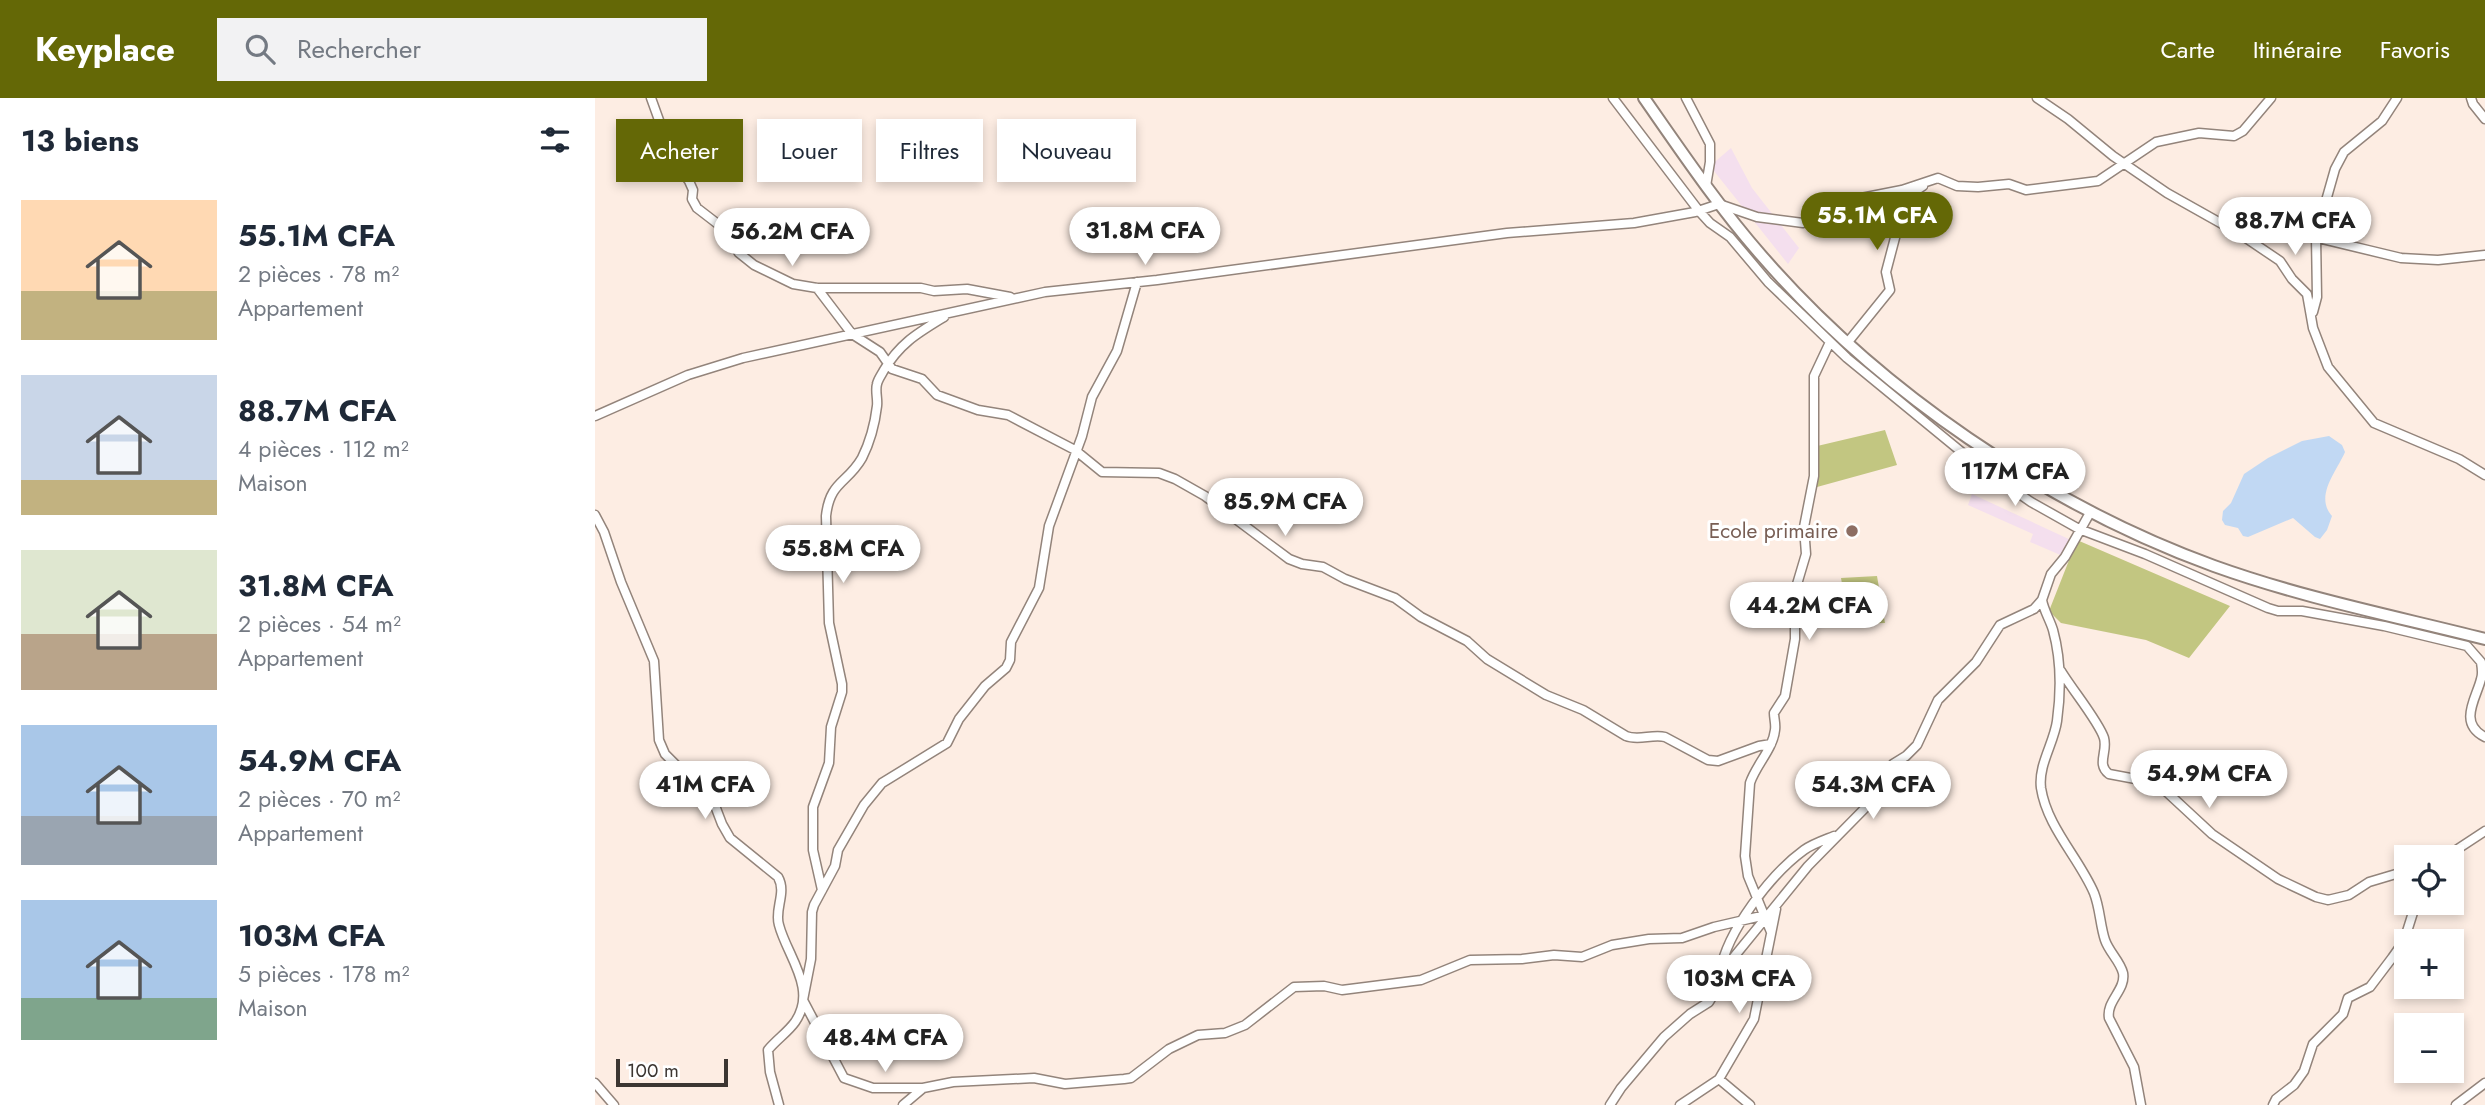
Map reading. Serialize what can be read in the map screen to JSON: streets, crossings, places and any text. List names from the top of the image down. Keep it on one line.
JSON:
{"places":["Ecole primaire"],"scale_bar":"100 m","page":{"header":"Keyplace","search":"Rechercher","nav":["Carte","Itinéraire","Favoris"],"heading":"13 biens","chip":["Acheter","Louer","Filtres","Nouveau"],"list":[{"name":"55.1M CFA","note":"2 pièces · 78 m² · Appartement"},{"name":"88.7M CFA","note":"4 pièces · 112 m² · Maison"},{"name":"31.8M CFA","note":"2 pièces · 54 m² · Appartement"},{"name":"54.9M CFA","note":"2 pièces · 70 m² · Appartement"},{"name":"103M CFA","note":"5 pièces · 178 m² · Maison"}],"price":["55.1M CFA","88.7M CFA","31.8M CFA","56.2M CFA","117M CFA","85.9M CFA","55.8M CFA","44.2M CFA","54.9M CFA","41M CFA","54.3M CFA","103M CFA","48.4M CFA"],"map_buttons":["+","−"],"scale":"100 m"}}
